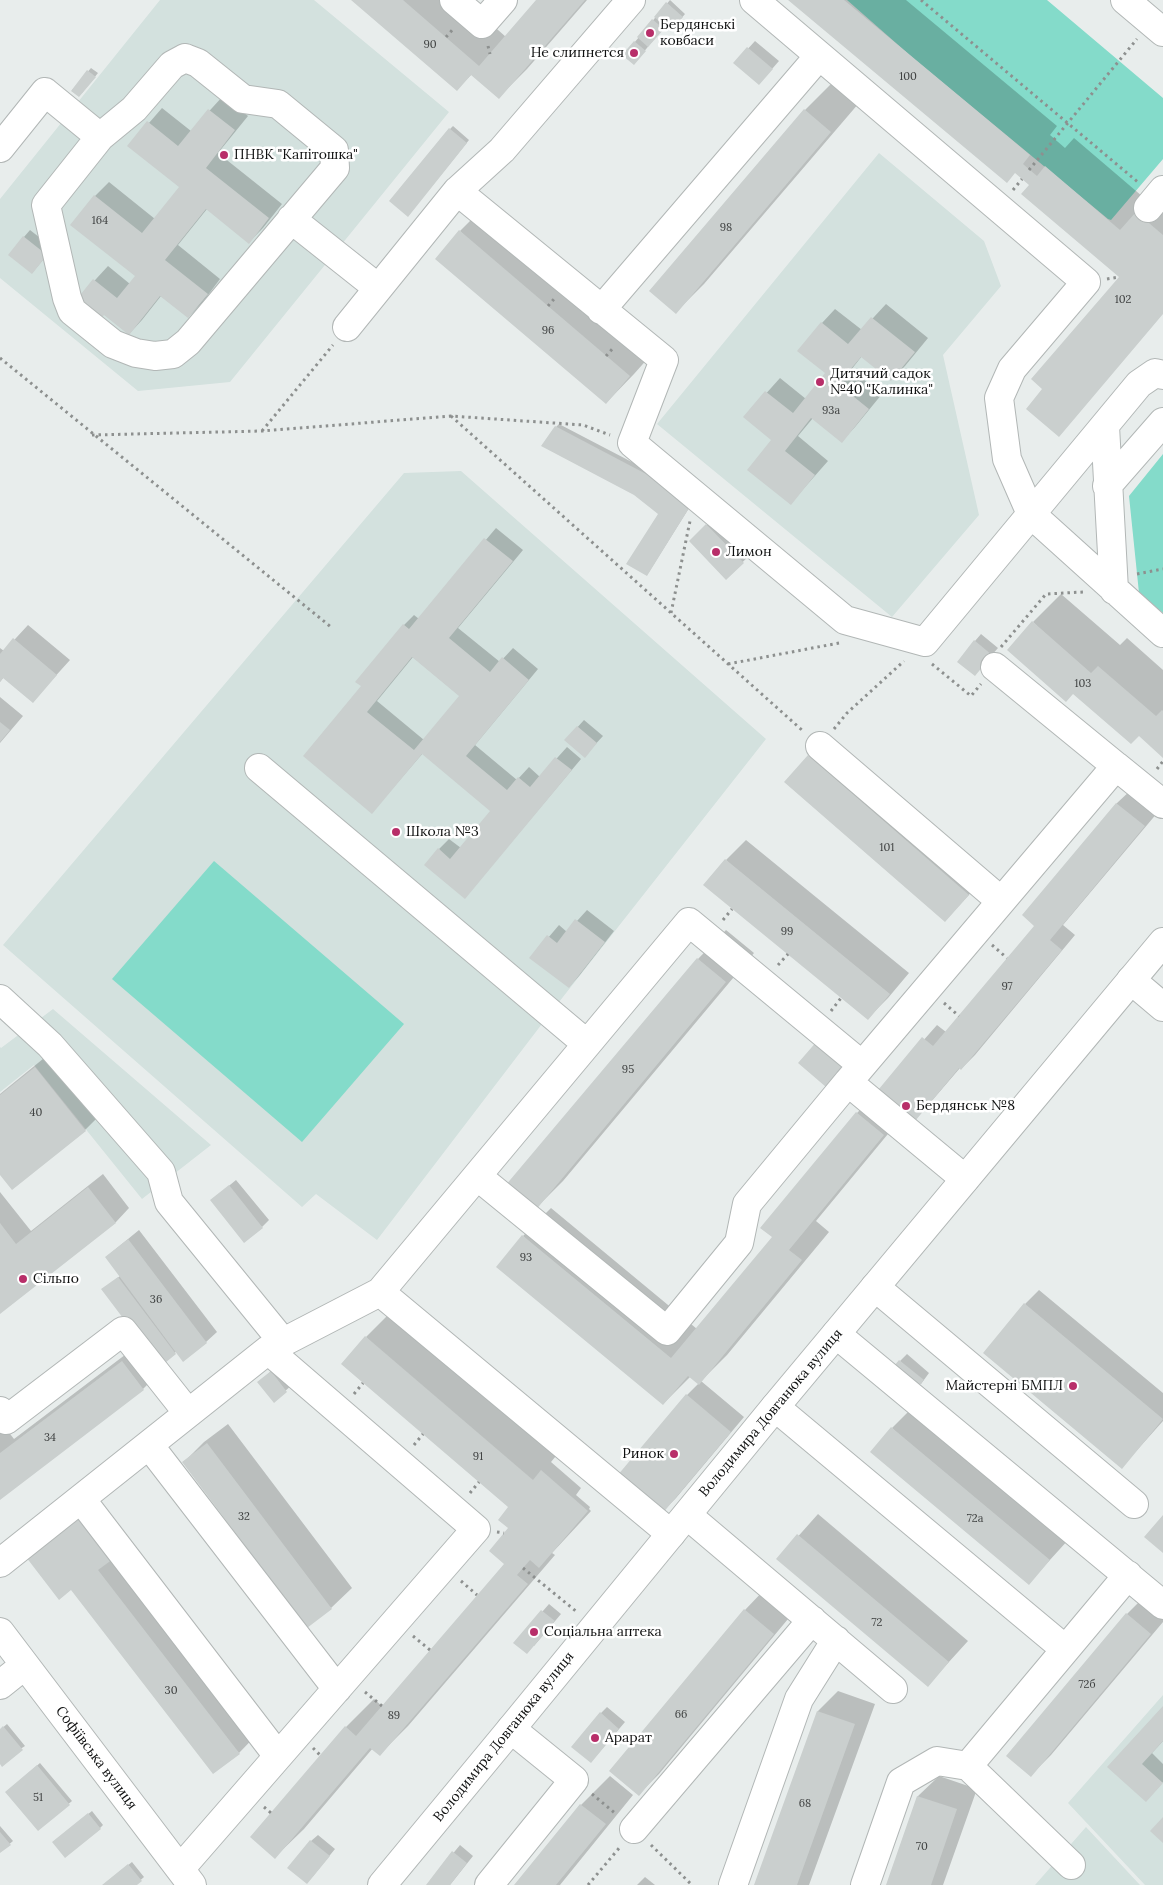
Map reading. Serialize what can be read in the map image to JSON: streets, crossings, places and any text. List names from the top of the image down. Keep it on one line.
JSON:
{"streets":{"main road":["Володимира Довганюка вулиця","Софіївська вулиця"]},"places":["Бердянські ковбаси","Не слипнется","ПНВК \"Капітошка\"","Дитячий садок №40 \"Калинка\"","Лимон","Школа №3","Бердянськ №8","Сільпо","Майстерні БМПЛ","Ринок","Соціальна аптека","Арарат"],"house_numbers":["90","100","164","98","102","96","93а","103","101","99","97","95","40","93","36","34","91","32","72а","72","72б","30","66","89","51","68","70"]}
